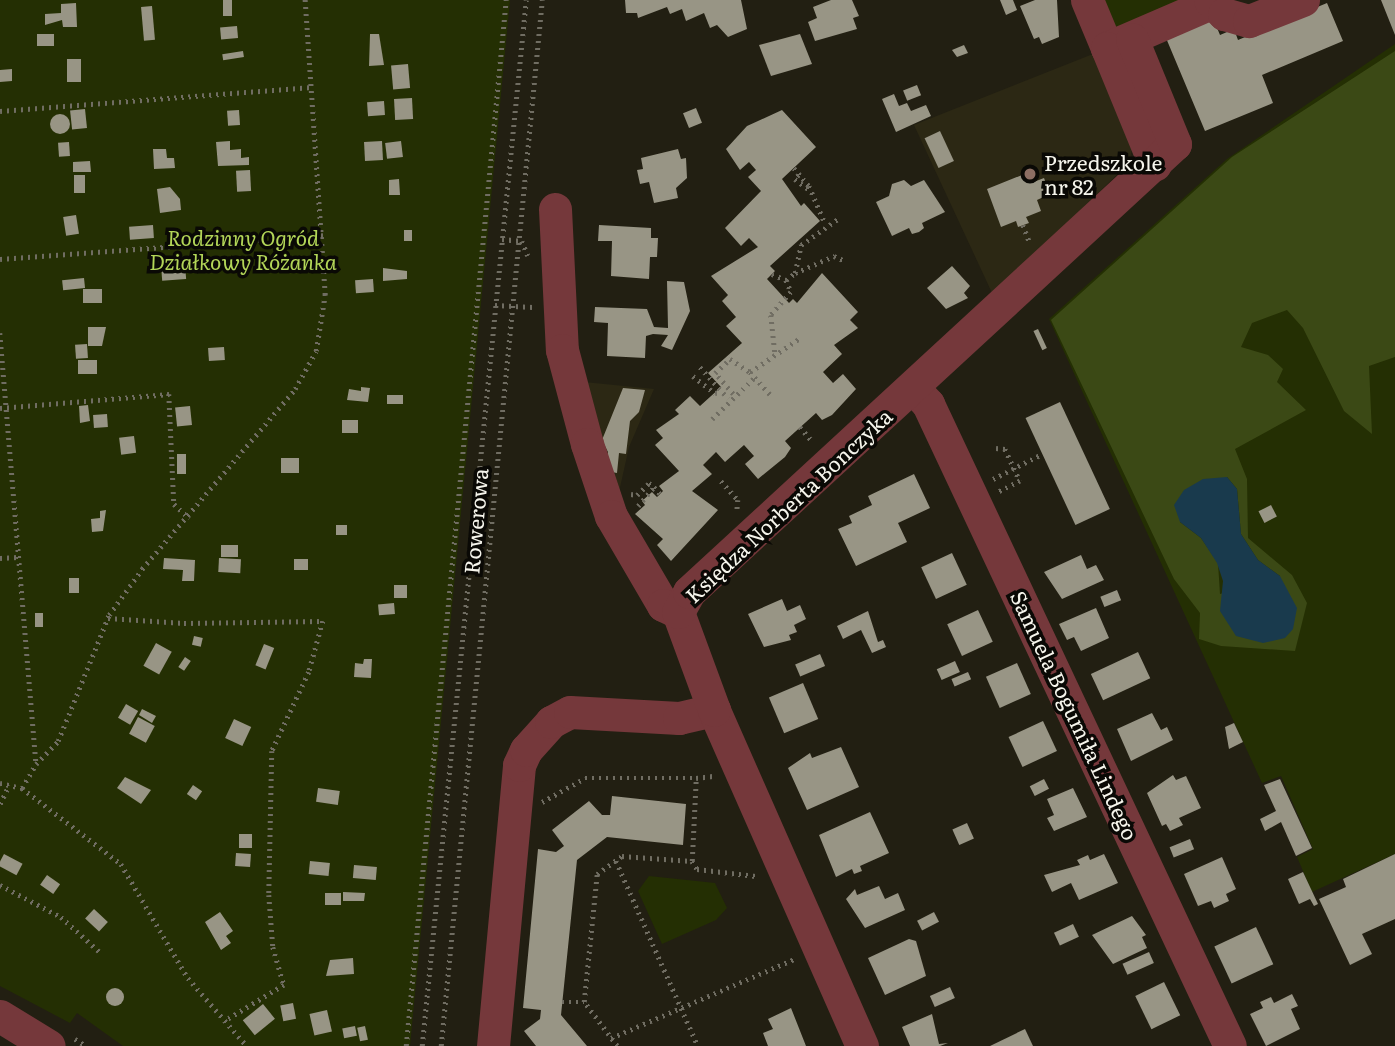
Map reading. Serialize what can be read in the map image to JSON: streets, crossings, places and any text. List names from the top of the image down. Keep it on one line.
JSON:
{"streets":{"street":["Księdza Norberta Bonczyka","Samuela Bogumiła Lindego"],"path":["Rowerowa"]},"crossings":[["Księdza Norberta Bonczyka","Samuela Bogumiła Lindego"]],"parks":["Rodzinny Ogród Działkowy Różanka"],"places":["Przedszkole nr 82"]}
